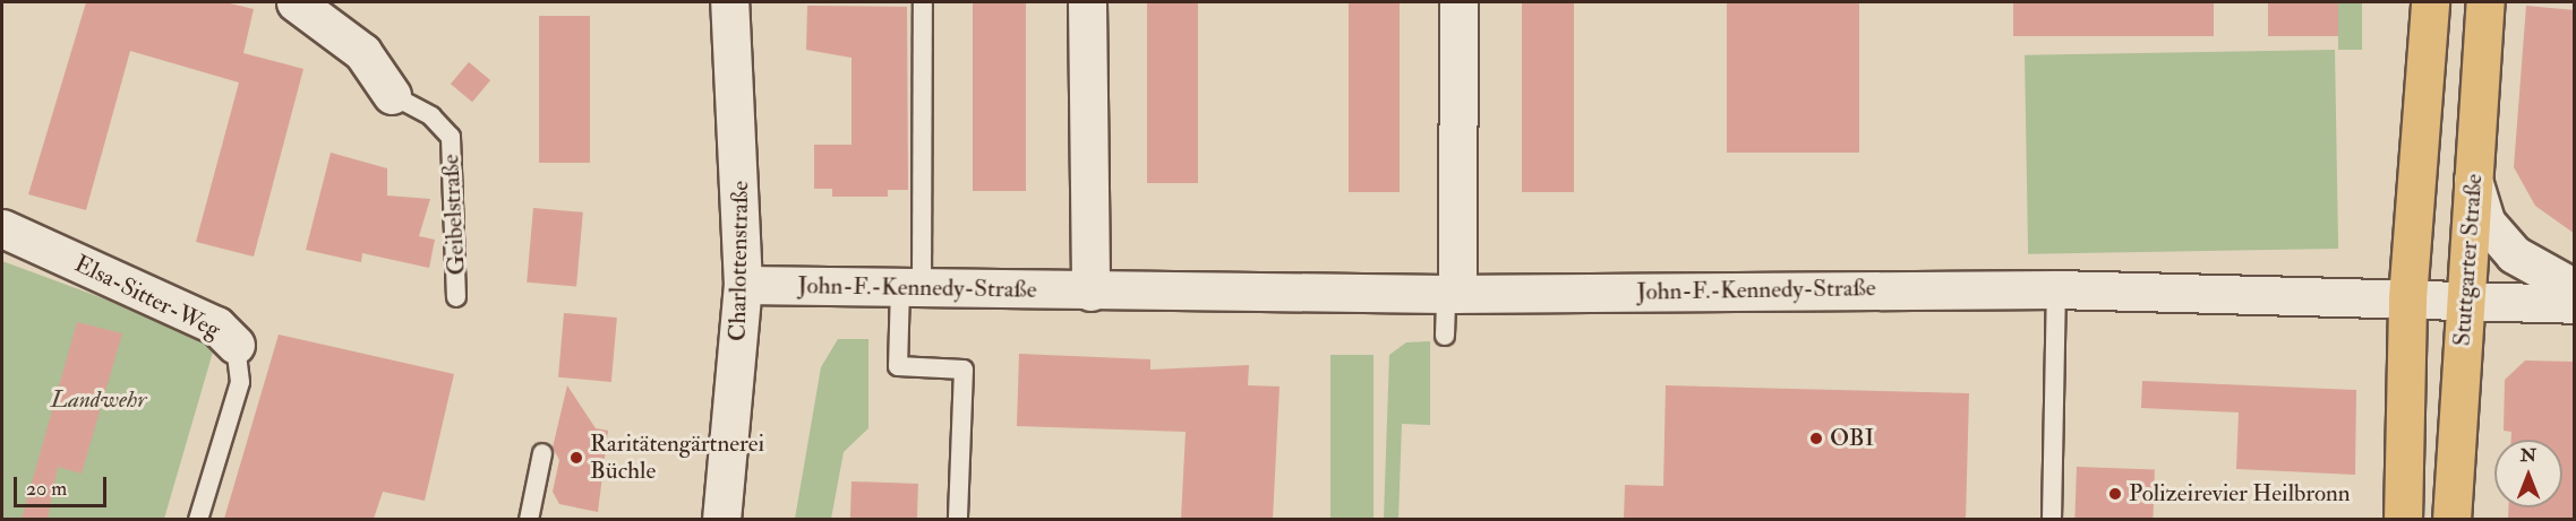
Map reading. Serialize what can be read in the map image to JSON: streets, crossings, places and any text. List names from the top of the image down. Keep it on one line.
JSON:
{"streets":{"main road":["Stuttgarter Straße"],"street":["Geibelstraße","Charlottenstraße","John-F.-Kennedy-Straße","Elsa-Sitter-Weg"]},"crossings":[["Stuttgarter Straße","John-F.-Kennedy-Straße"],["Charlottenstraße","John-F.-Kennedy-Straße"]],"parks":["Landwehr"],"places":["OBI","Raritätengärtnerei Büchle","Polizeirevier Heilbronn"],"scale_bar":"20 m","north":"top"}
